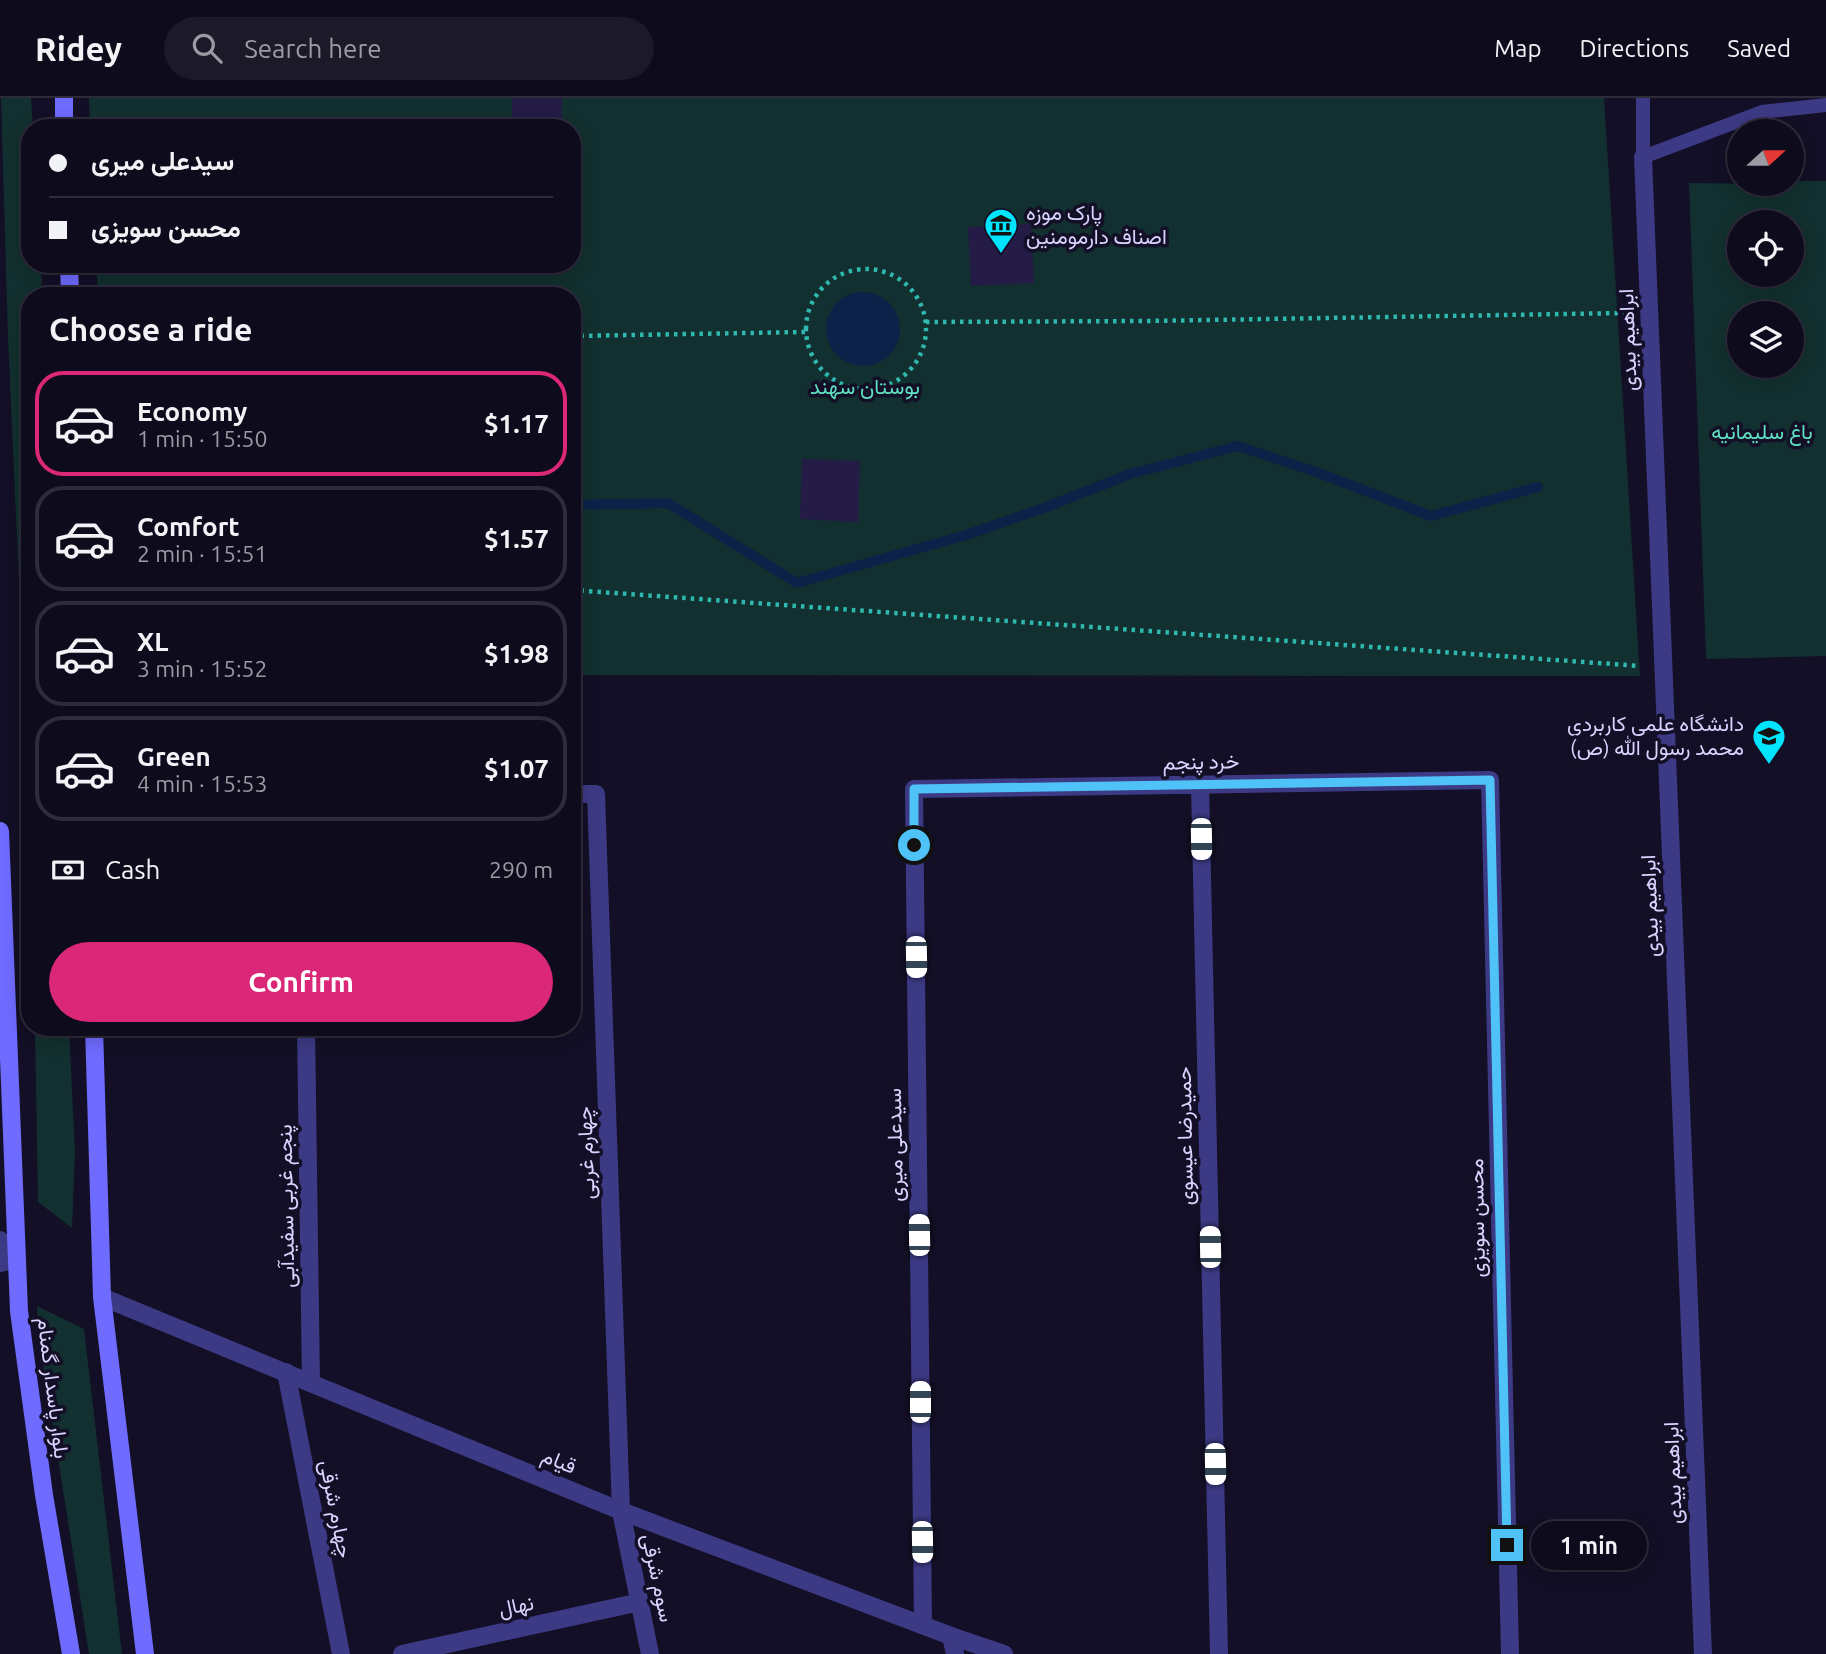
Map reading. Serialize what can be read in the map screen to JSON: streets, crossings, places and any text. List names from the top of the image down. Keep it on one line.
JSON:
{"streets":{"main road":["بلوار پاسدار گمنام"],"street":["ابراهیم بیدی","خرد پنجم","حمیدرضا عیسوی","سیدعلی میری","چهارم غربی","پنجم غربی سفیدآبی","محسن سویزی","قیام","چهارم شرقی","سوم شرقی","نهال"]},"crossings":[["خرد پنجم","حمیدرضا عیسوی"],["خرد پنجم","سیدعلی میری"],["خرد پنجم","محسن سویزی"],["سیدعلی میری","قیام"],["چهارم غربی","قیام"],["چهارم غربی","سوم شرقی"],["پنجم غربی سفیدآبی","قیام"],["قیام","چهارم شرقی"],["قیام","سوم شرقی"],["سوم شرقی","نهال"]],"parks":["بوستان سهند","باغ سلیمانیه"],"places":{"museum":["پارک موزه اصناف دارمومنین"],"school or university":["دانشگاه علمی کاربردی محمد رسول الله (ص)"]},"north":"right","page":{"header":"Ridey","search":"Search here","nav":["Map","Directions","Saved"],"banner":["سیدعلی میری","محسن سویزی"],"heading":"Choose a ride","list":[{"name":"Economy","note":"1 min · 15:50","value":"$1.17"},{"name":"Comfort","note":"2 min · 15:51","value":"$1.57"},{"name":"XL","note":"3 min · 15:52","value":"$1.98"},{"name":"Green","note":"4 min · 15:53","value":"$1.07"}],"pay":["Cash","290 m"],"buttons":"Confirm","bubble":"1 min"}}
